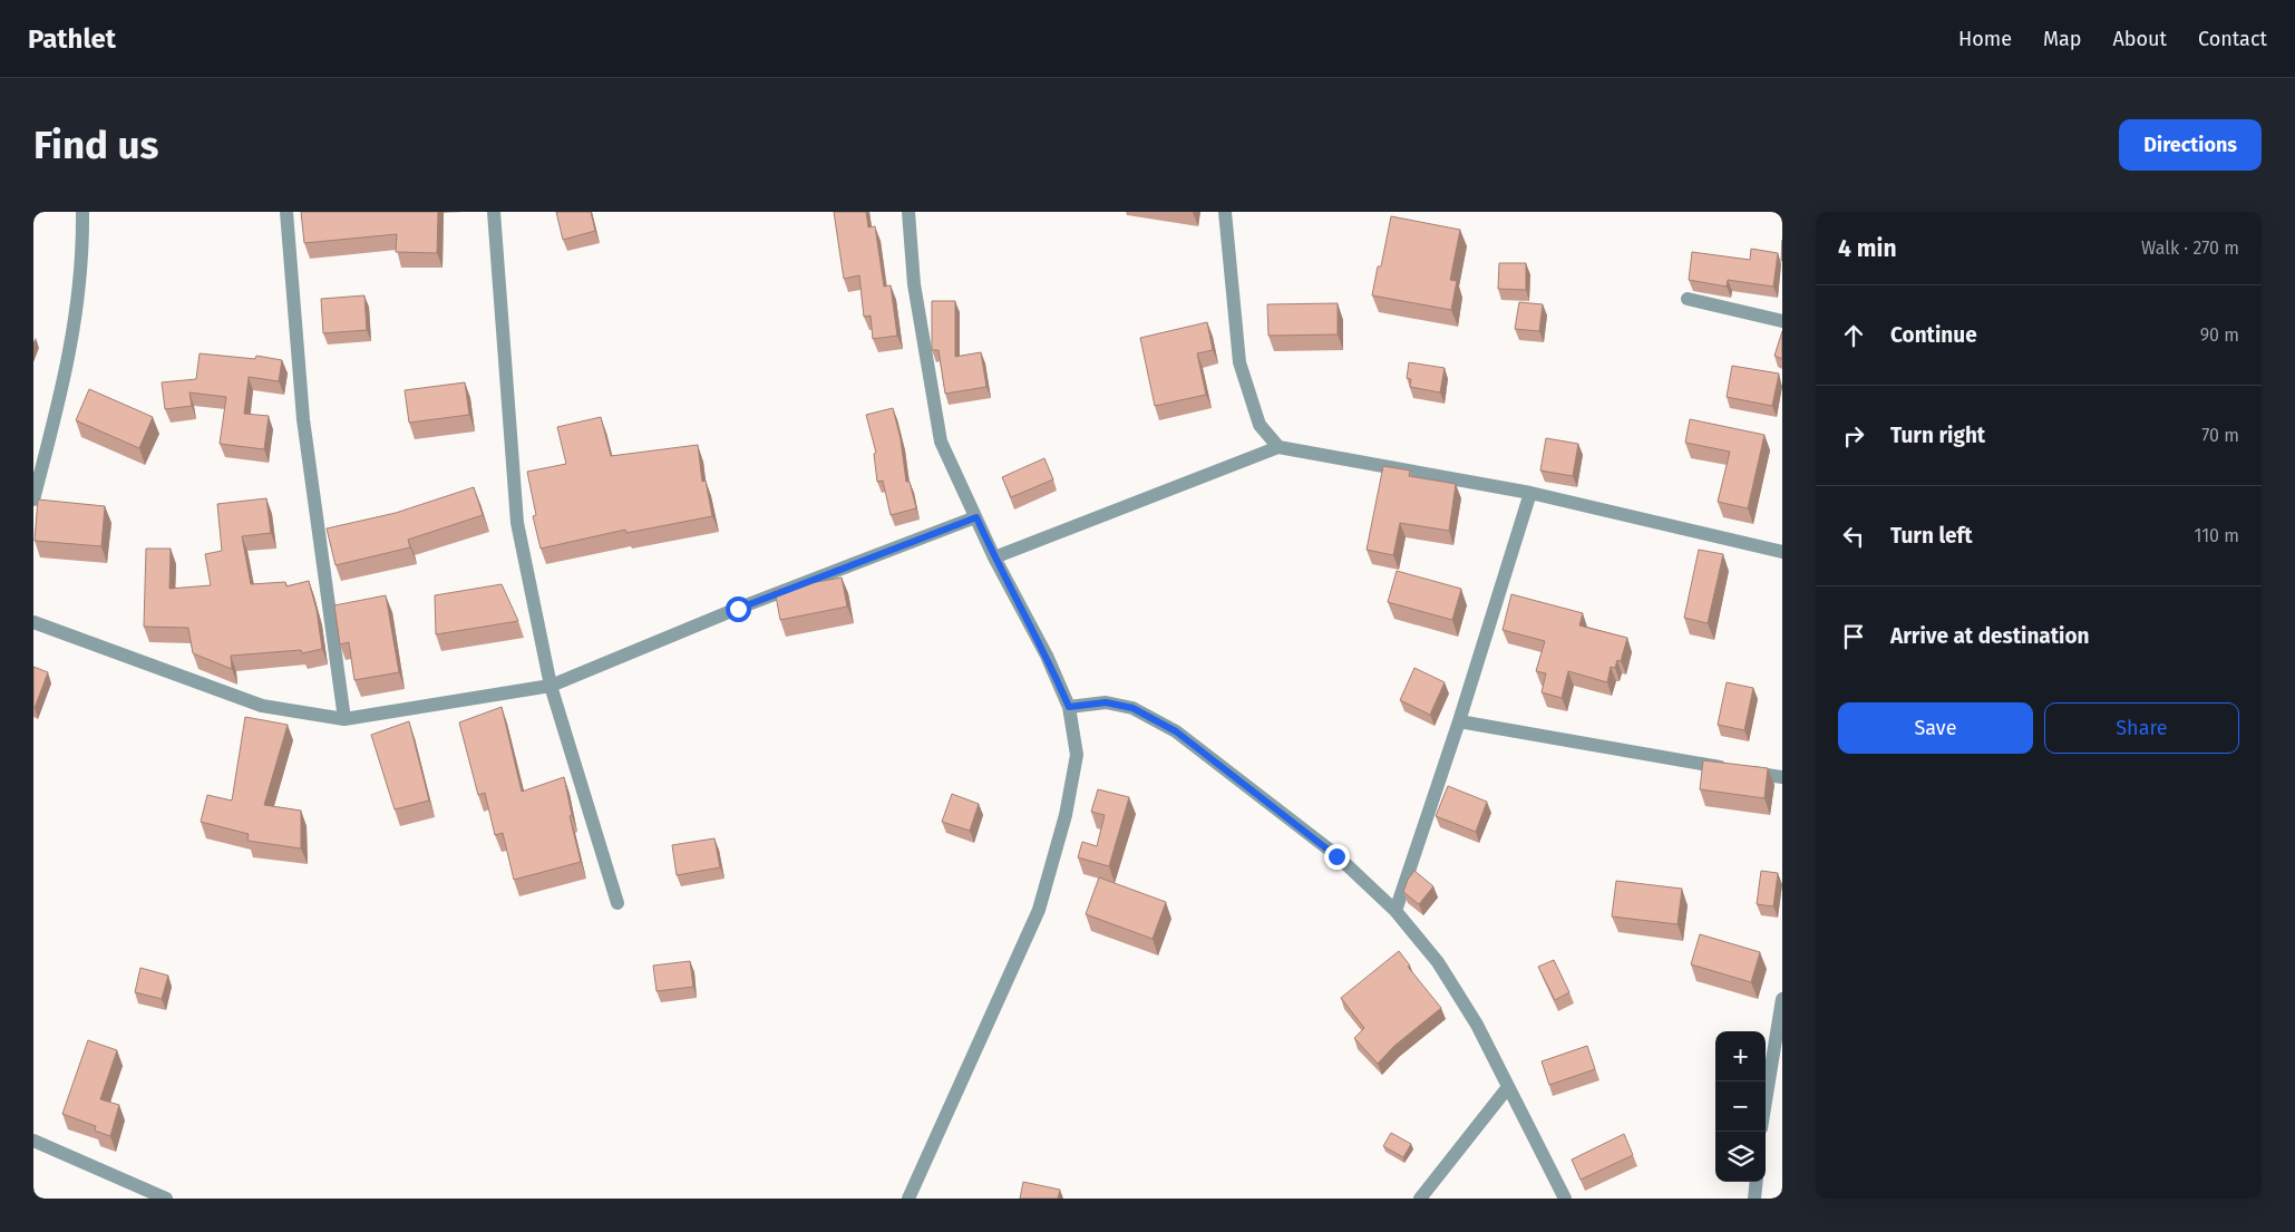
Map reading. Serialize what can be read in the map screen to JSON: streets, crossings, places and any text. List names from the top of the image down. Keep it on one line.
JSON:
{"page":{"header":"Pathlet","nav":["Home","Map","About","Contact"],"buttons":["Directions",["Save","Share"]],"title":"Find us","heading":["4 min","Walk · 270 m"],"list":[["Continue","90 m"],["Turn right","70 m"],["Turn left","110 m"],"Arrive at destination"],"map_buttons":["+","−"]}}
